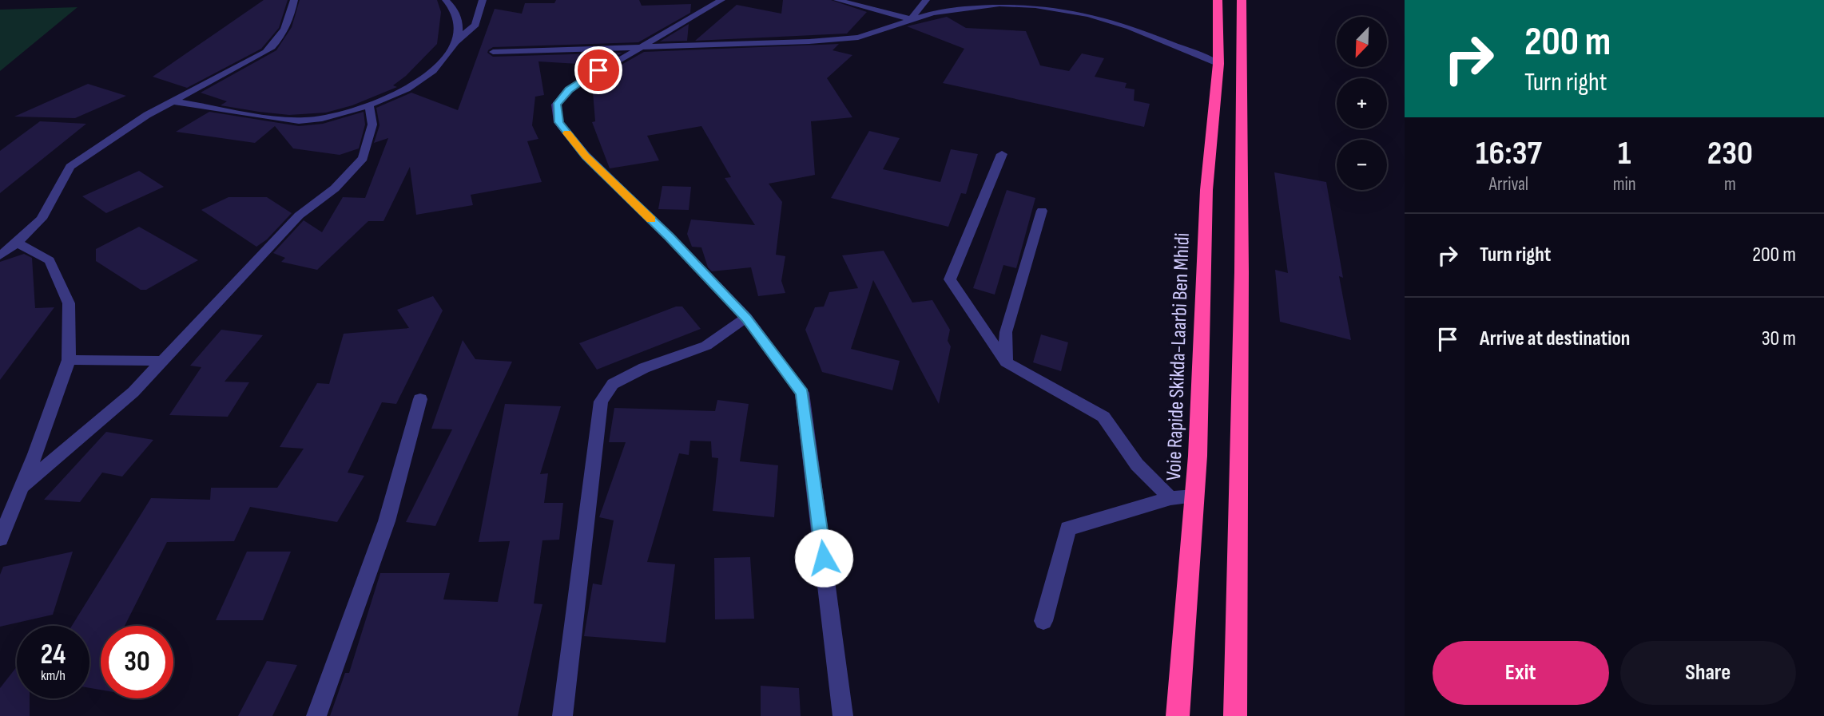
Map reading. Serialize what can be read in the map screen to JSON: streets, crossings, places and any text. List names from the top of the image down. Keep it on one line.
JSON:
{"streets":{"highway":["Voie Rapide Skikda-Laarbi Ben Mhidi"]},"north":"bottom left","page":{"turn":["200 m","Turn right"],"map_buttons":["+","−"],"eta":["16:37","Arrival","1","min","230","m"],"list":[{"name":"Turn right","value":"200 m"},{"name":"Arrive at destination","value":"30 m"}],"speed":"24 km/h","limit":"30","buttons":["Exit","Share"]}}
